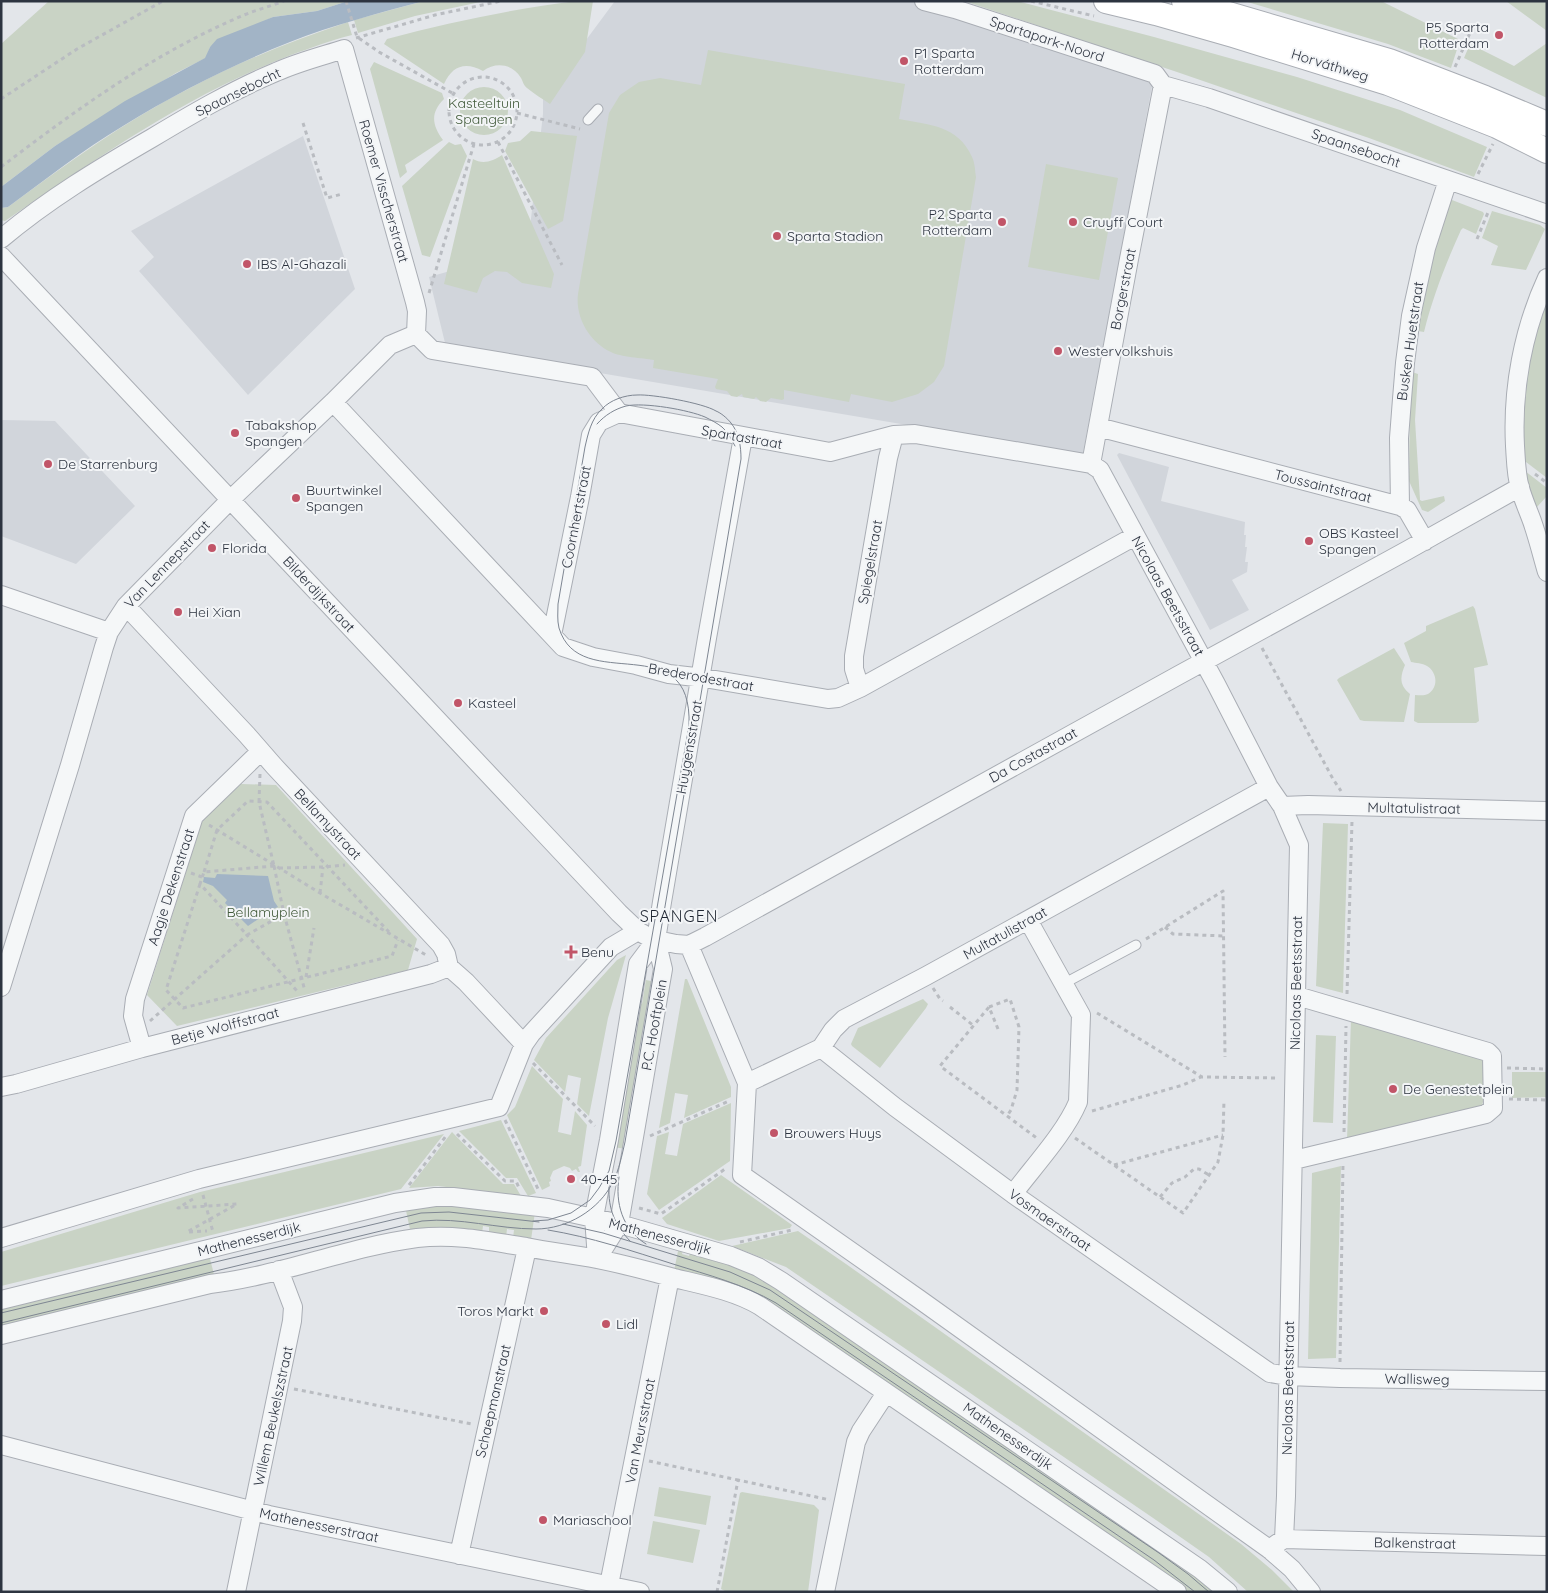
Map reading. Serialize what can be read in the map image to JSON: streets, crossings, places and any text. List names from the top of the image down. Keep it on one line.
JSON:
{"streets":{"main road":["Horváthweg"],"street":["Spartapark-Noord","Spaansebocht","Roemer Visscherstraat","Borgerstraat","Busken Huetstraat","Spartastraat","Toussaintstraat","Coornhertstraat","Spiegelstraat","Van Lennepstraat","Bilderdijkstraat","Nicolaas Beetsstraat","Brederodestraat","Huygensstraat","Da Costastraat","Multatulistraat","Bellamystraat","Aagje Dekenstraat","P.C. Hooftplein","Betje Wolffstraat","Vosmaerstraat","Mathenesserdijk","Wallisweg","Schaepmanstraat","Willem Beukelszstraat","Van Meursstraat","Mathenesserstraat","Balkenstraat"]},"crossings":[["Spartapark-Noord","Spaansebocht"],["Spartapark-Noord","Borgerstraat"],["Spaansebocht","Roemer Visscherstraat"],["Spaansebocht","Borgerstraat"],["Spaansebocht","Busken Huetstraat"],["Roemer Visscherstraat","Van Lennepstraat"],["Borgerstraat","Spartastraat"],["Borgerstraat","Toussaintstraat"],["Borgerstraat","Nicolaas Beetsstraat"],["Busken Huetstraat","Toussaintstraat"],["Spartastraat","Coornhertstraat"],["Spartastraat","Spiegelstraat"],["Spartastraat","Nicolaas Beetsstraat"],["Spartastraat","Huygensstraat"],["Coornhertstraat","Brederodestraat"],["Spiegelstraat","Brederodestraat"],["Van Lennepstraat","Bilderdijkstraat"],["Van Lennepstraat","Brederodestraat"],["Van Lennepstraat","Bellamystraat"],["Nicolaas Beetsstraat","Brederodestraat"],["Nicolaas Beetsstraat","Da Costastraat"],["Nicolaas Beetsstraat","Multatulistraat"],["Nicolaas Beetsstraat","Vosmaerstraat"],["Nicolaas Beetsstraat","Wallisweg"],["Nicolaas Beetsstraat","Balkenstraat"],["Brederodestraat","Huygensstraat"],["Huygensstraat","P.C. Hooftplein"],["Multatulistraat","Vosmaerstraat"],["Bellamystraat","Aagje Dekenstraat"],["Bellamystraat","Betje Wolffstraat"],["Aagje Dekenstraat","Betje Wolffstraat"],["P.C. Hooftplein","Mathenesserdijk"],["Vosmaerstraat","Wallisweg"],["Schaepmanstraat","Mathenesserstraat"],["Willem Beukelszstraat","Mathenesserstraat"],["Van Meursstraat","Mathenesserstraat"]],"districts":["SPANGEN"],"parks":["Kasteeltuin Spangen","Bellamyplein"],"places":{"other":["P5 Sparta Rotterdam","P1 Sparta Rotterdam","P2 Sparta Rotterdam","Cruyff Court","Sparta Stadion","IBS Al-Ghazali","Westervolkshuis","Tabakshop Spangen","De Starrenburg","Buurtwinkel Spangen","OBS Kasteel Spangen","Florida","Hei Xian","Kasteel","De Genestetplein","Brouwers Huys","40-45","Toros Markt","Lidl","Mariaschool"],"health":["Benu"]}}
